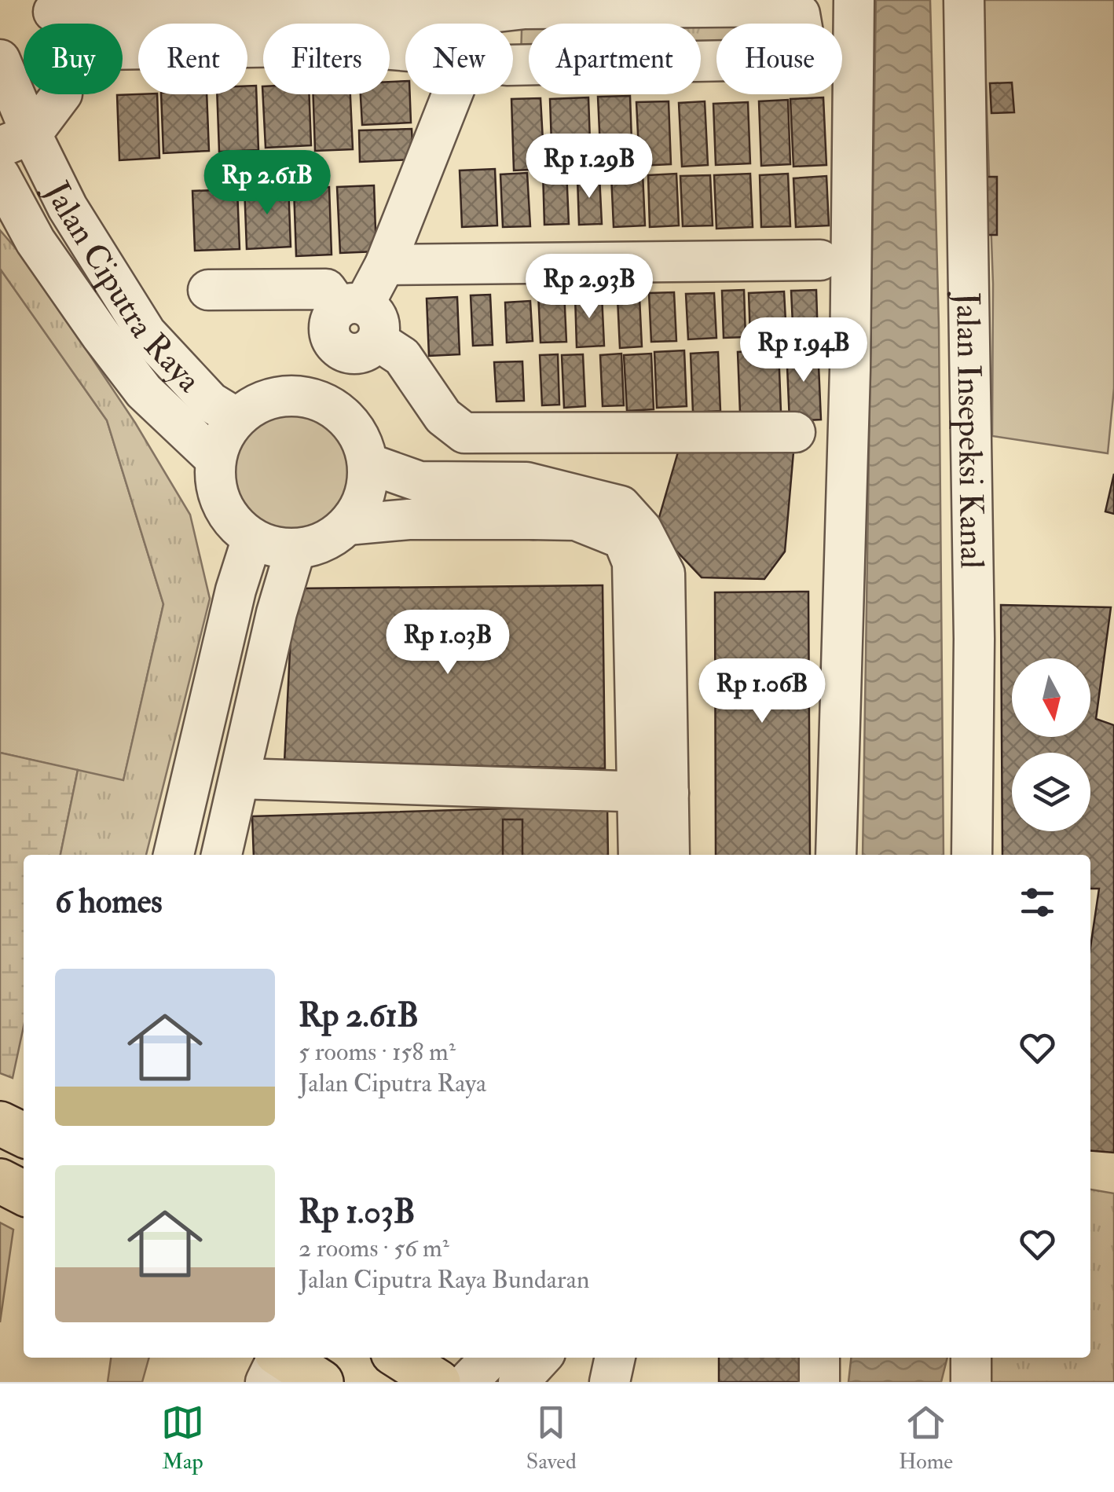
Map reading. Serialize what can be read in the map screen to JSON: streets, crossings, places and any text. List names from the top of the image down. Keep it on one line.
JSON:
{"streets":{"street":["Jalan Ciputra Raya","Jalan Insepeksi Kanal"]},"north":"bottom","page":{"chip":["Buy","Rent","Filters","New","Apartment","House"],"price":["Rp 1.29B","Rp 2.61B","Rp 2.93B","Rp 1.94B","Rp 1.03B","Rp 1.06B"],"heading":"6 homes","list":[{"name":"Rp 2.61B","note":"5 rooms · 158 m² · Jalan Ciputra Raya"},{"name":"Rp 1.03B","note":"2 rooms · 56 m² · Jalan Ciputra Raya Bundaran"}],"tabs":["Map","Saved","Home"]}}
